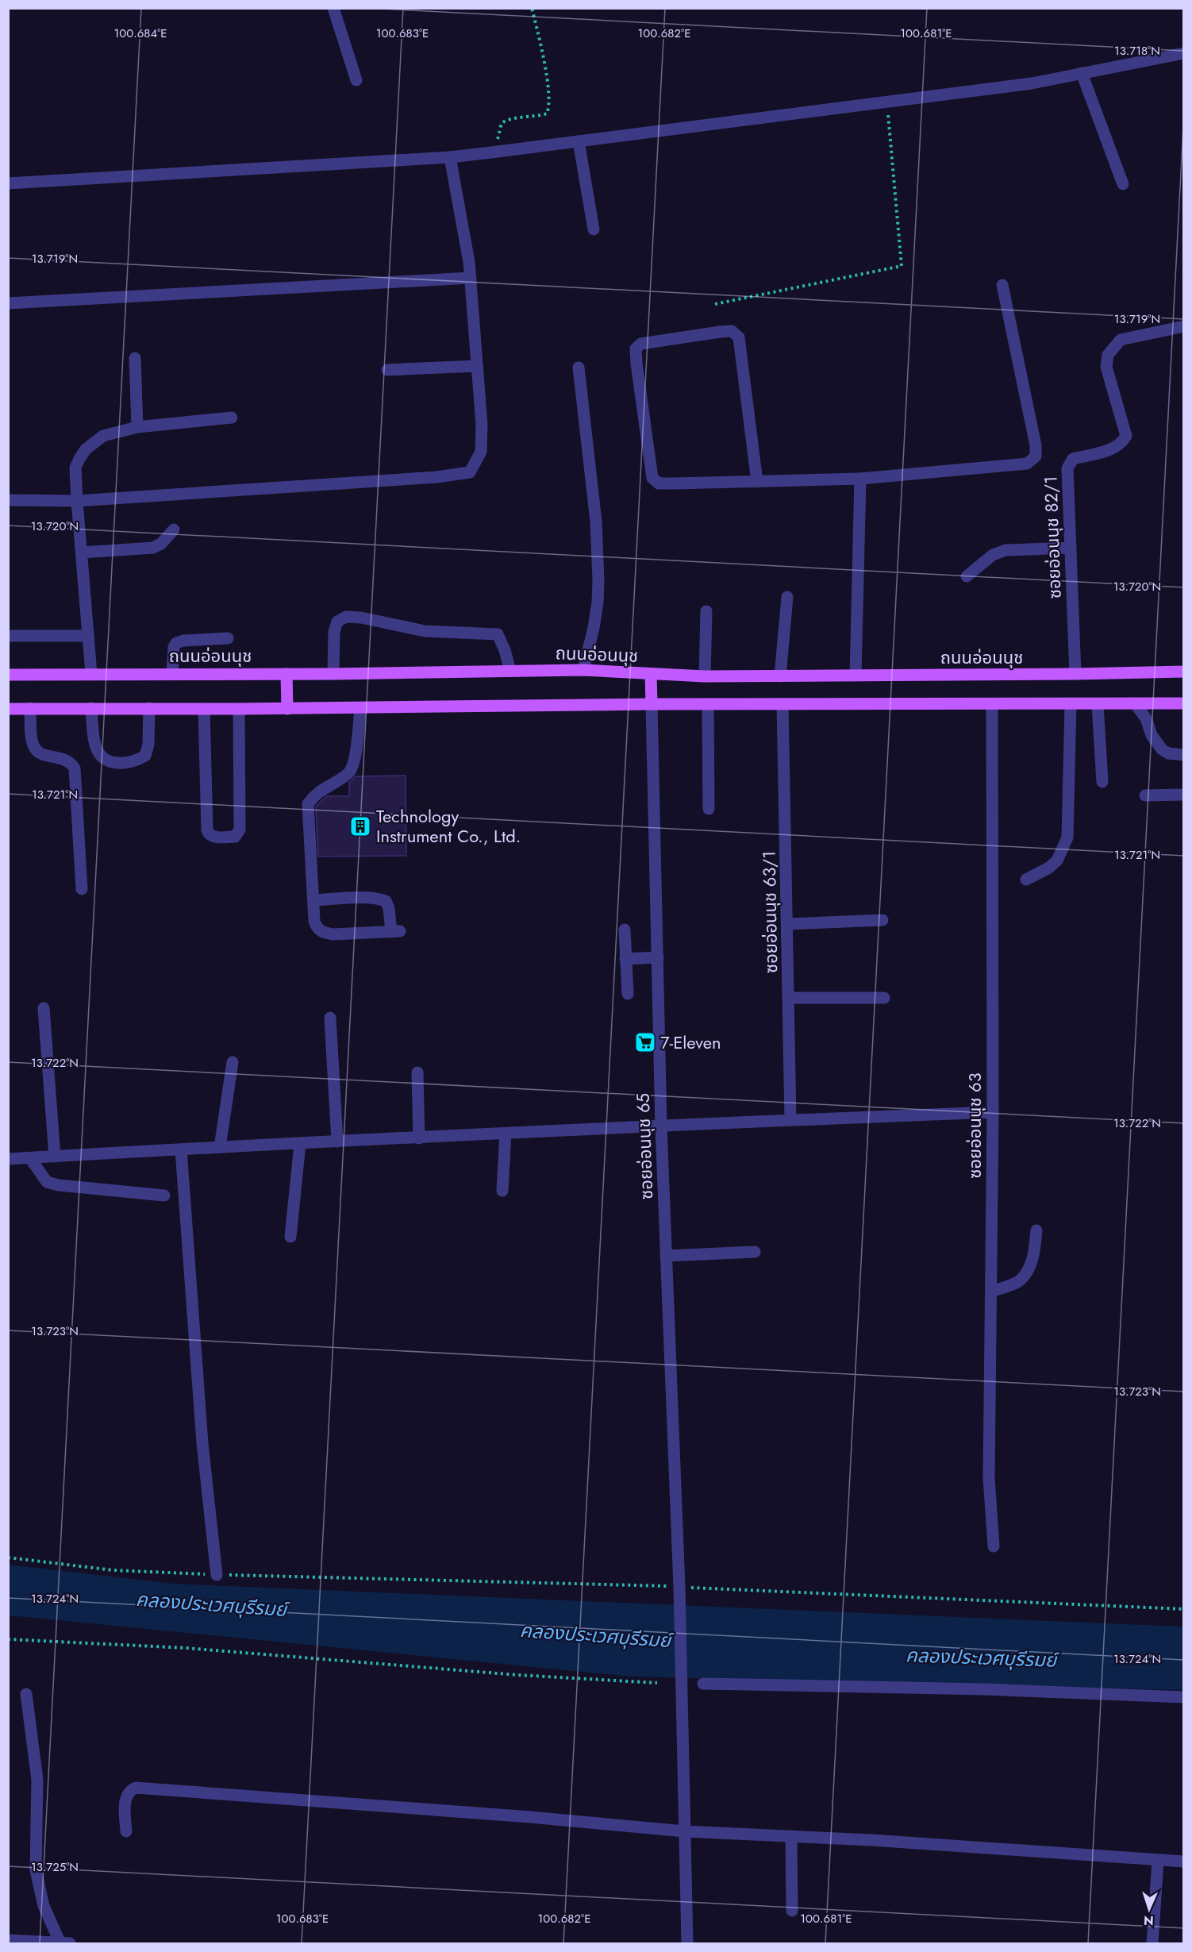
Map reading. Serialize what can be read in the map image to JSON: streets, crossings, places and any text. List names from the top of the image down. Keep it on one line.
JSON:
{"streets":{"main road":["ถนนอ่อนนุช"],"street":["ซอยอ่อนนุช 82/1","ซอยอ่อนนุช 63/1","ซอยอ่อนนุช 63","ซอยอ่อนนุช 65"]},"crossings":[["ซอยอ่อนนุช 82/1","ถนนอ่อนนุช"]],"water":["คลองประเวศบุรีรมย์"],"places":{"building":["Technology Instrument Co., Ltd."],"supermarket":["7-Eleven"]},"north":"bottom","coordinates":["100.684°E","100.683°E","100.682°E","100.681°E","13.718°N","13.719°N","13.720°N","13.721°N","13.722°N","13.723°N","13.724°N","13.725°N"]}
